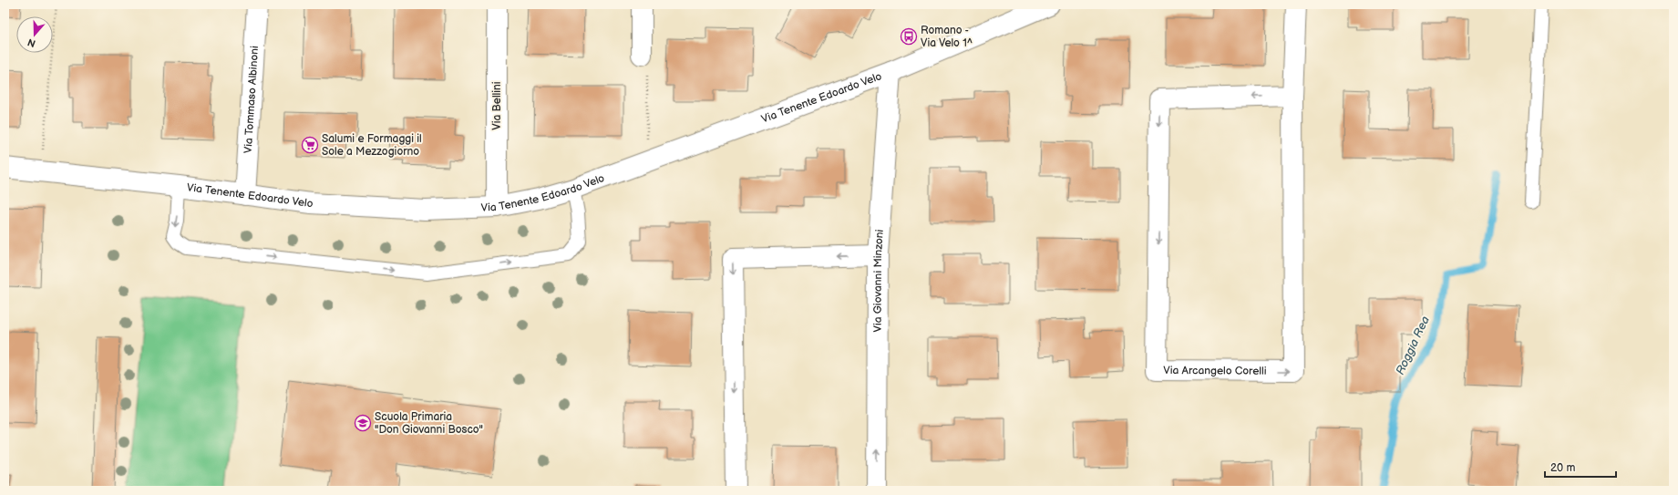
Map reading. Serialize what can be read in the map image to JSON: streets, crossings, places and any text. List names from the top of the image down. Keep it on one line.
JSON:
{"streets":{"street":["Via Tenente Edoardo Velo","Via Tommaso Albinoni","Via Bellini","Via Giovanni Minzoni","Via Arcangelo Corelli"]},"crossings":[["Via Tenente Edoardo Velo","Via Tommaso Albinoni"],["Via Tenente Edoardo Velo","Via Bellini"],["Via Tenente Edoardo Velo","Via Giovanni Minzoni"]],"one_way":["Via Giovanni Minzoni"],"water":["Roggia Rea"],"places":{"bus stop":["Romano - Via Velo 1^"],"supermarket":["Salumi e Formaggi il Sole a Mezzogiorno"],"school or university":["Scuola Primaria \"Don Giovanni Bosco\""]},"scale_bar":"20 m","north":"bottom"}
